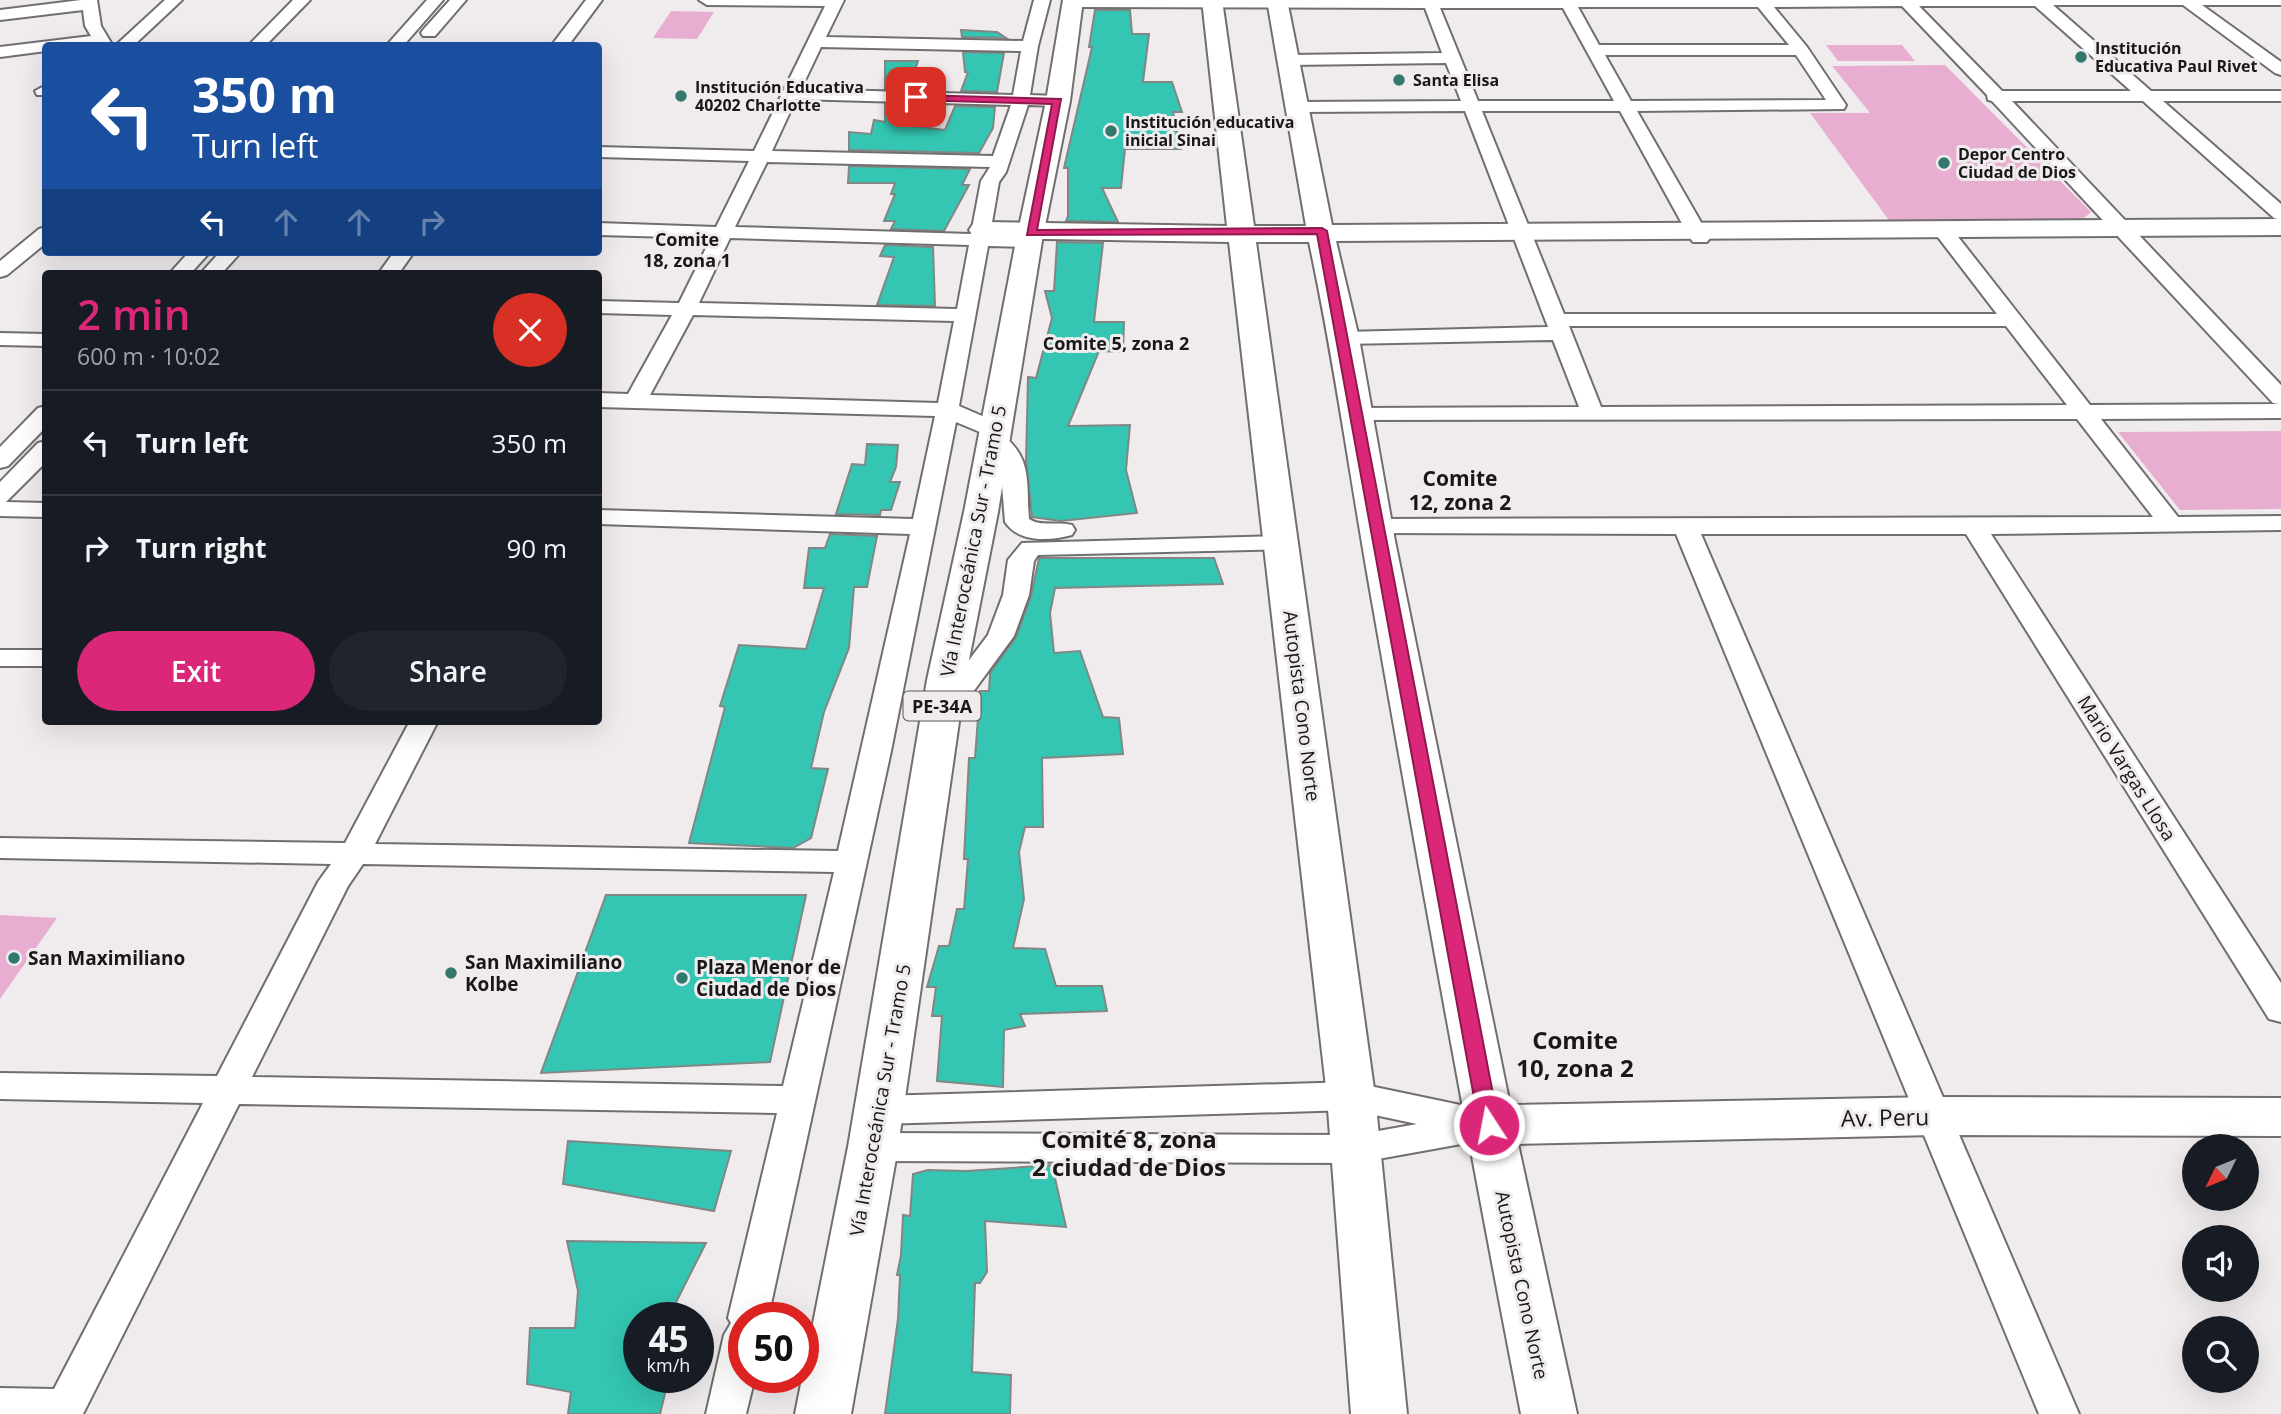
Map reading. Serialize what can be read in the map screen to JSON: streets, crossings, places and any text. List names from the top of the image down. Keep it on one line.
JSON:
{"streets":{"main road":["Vía Interoceánica Sur - Tramo 5","PE-34A","Autopista Cono Norte","Av. Peru"],"street":["Mario Vargas Llosa"]},"crossings":[["Autopista Cono Norte","Av. Peru"]],"districts":["Comite 18, zona 1","Comite 5, zona 2","Comite 12, zona 2","Comite 10, zona 2","Comité 8, zona 2 ciudad de Dios"],"places":["Institución Educativa Paul Rivet","Santa Elisa","Institución Educativa 40202 Charlotte","Institución educativa inicial Sinai","Depor Centro Ciudad de Dios","San Maximiliano","San Maximiliano Kolbe","Plaza Menor de Ciudad de Dios"],"north":"bottom left","page":{"turn":["350 m","Turn left"],"heading":["2 min","600 m · 10:02"],"list":[{"name":"Turn left","value":"350 m"},{"name":"Turn right","value":"90 m"}],"buttons":["Exit","Share"],"speed":"45 km/h","limit":"50"}}
